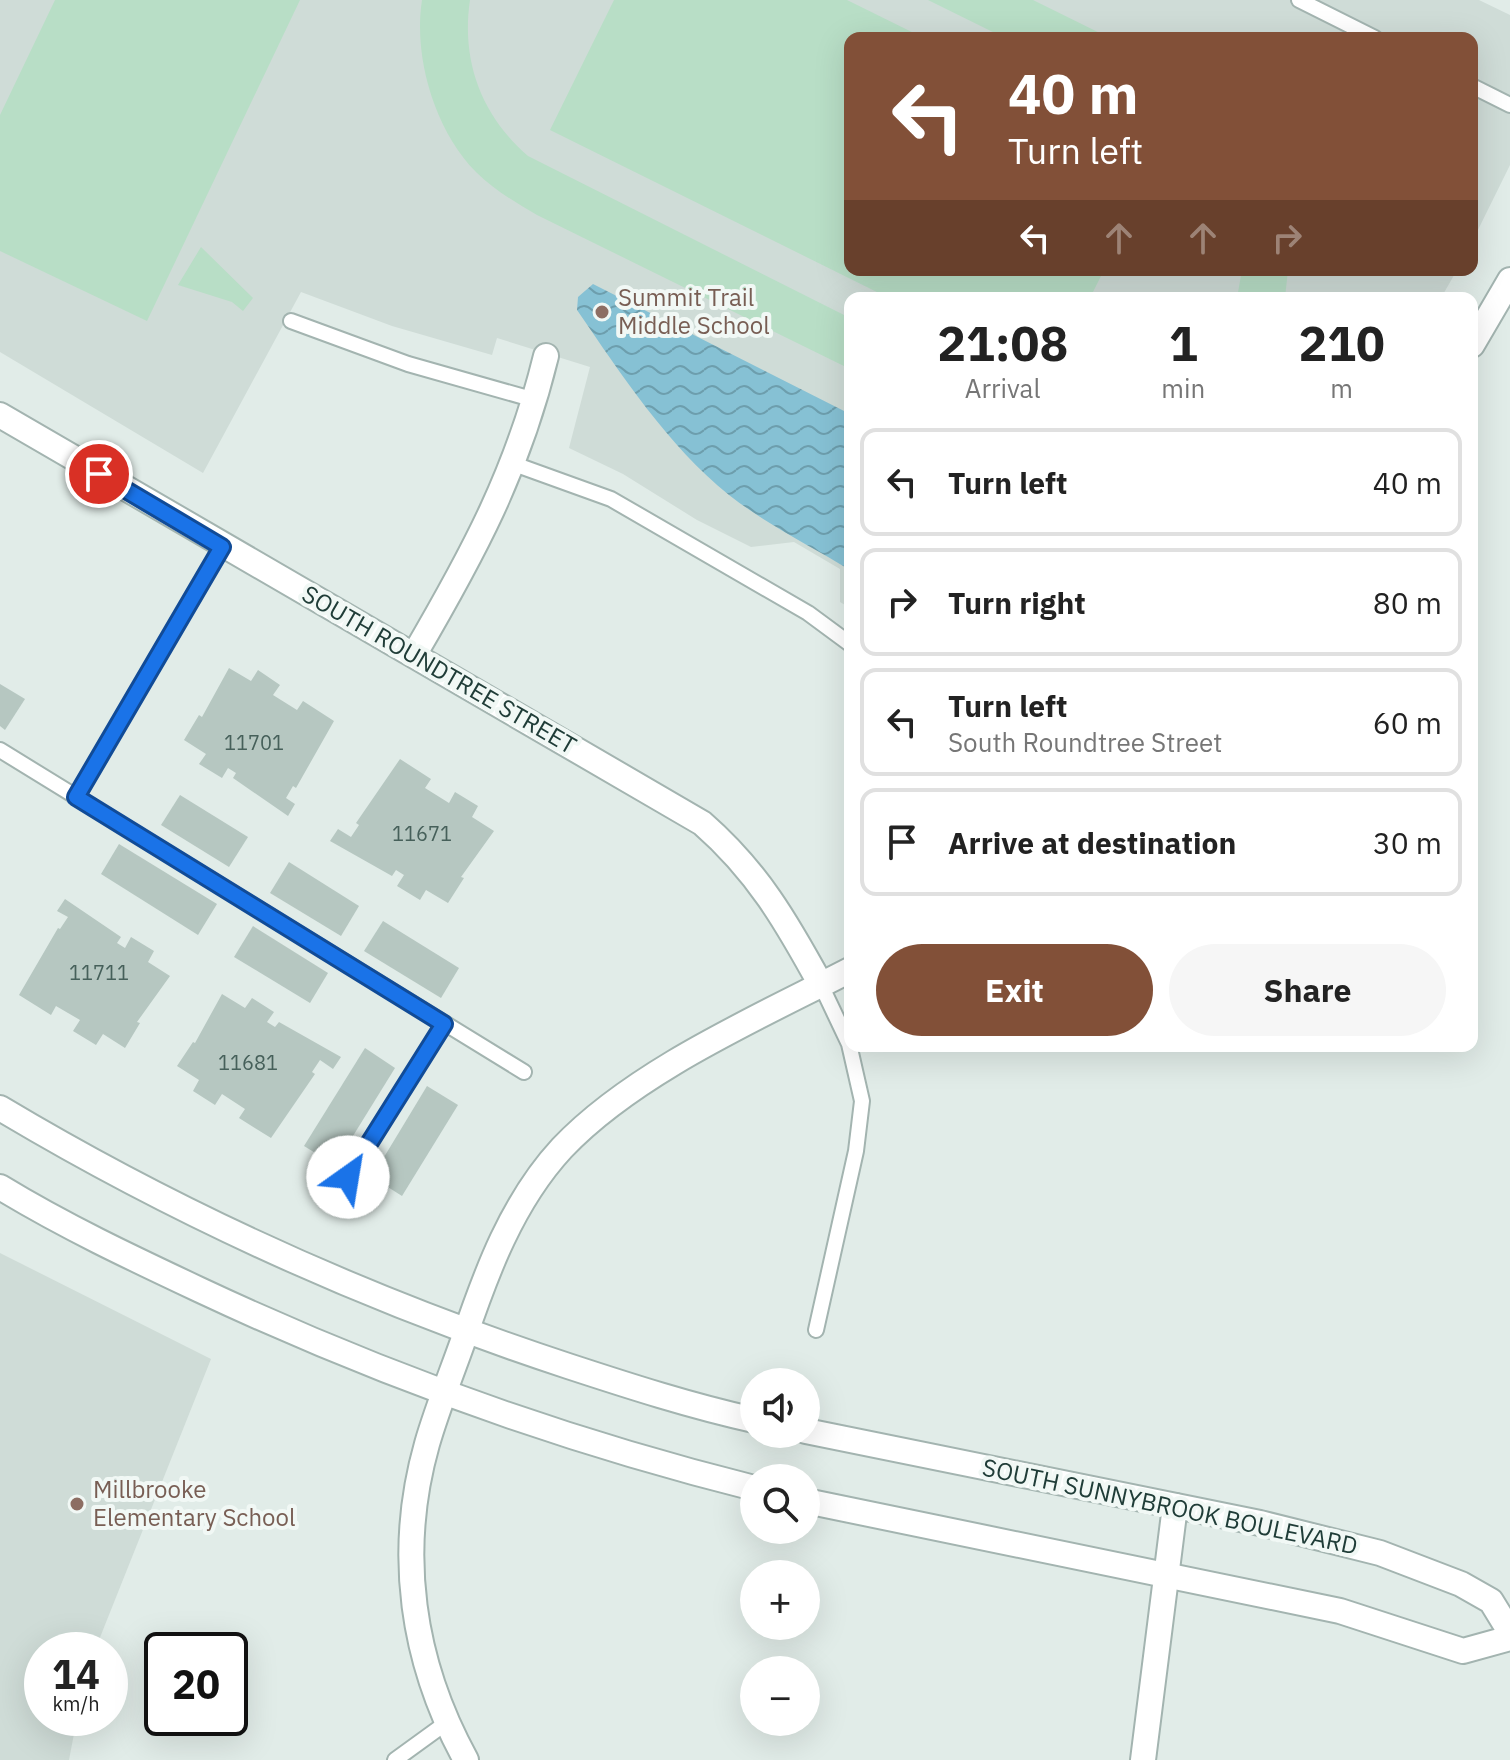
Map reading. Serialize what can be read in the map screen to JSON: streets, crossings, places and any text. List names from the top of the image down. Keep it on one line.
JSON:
{"streets":{"street":["SOUTH ROUNDTREE STREET","SOUTH SUNNYBROOK BOULEVARD"]},"places":["Summit Trail Middle School","Millbrooke Elementary School"],"house_numbers":["11701","11671","11711","11681"],"page":{"turn":["40 m","Turn left"],"eta":["21:08","Arrival","1","min","210","m"],"list":[{"name":"Turn left","value":"40 m"},{"name":"Turn right","value":"80 m"},{"name":"Turn left","note":"South Roundtree Street","value":"60 m"},{"name":"Arrive at destination","value":"30 m"}],"buttons":["Exit","Share"],"map_buttons":["+","−"],"speed":"14 km/h","limit":"20"}}
